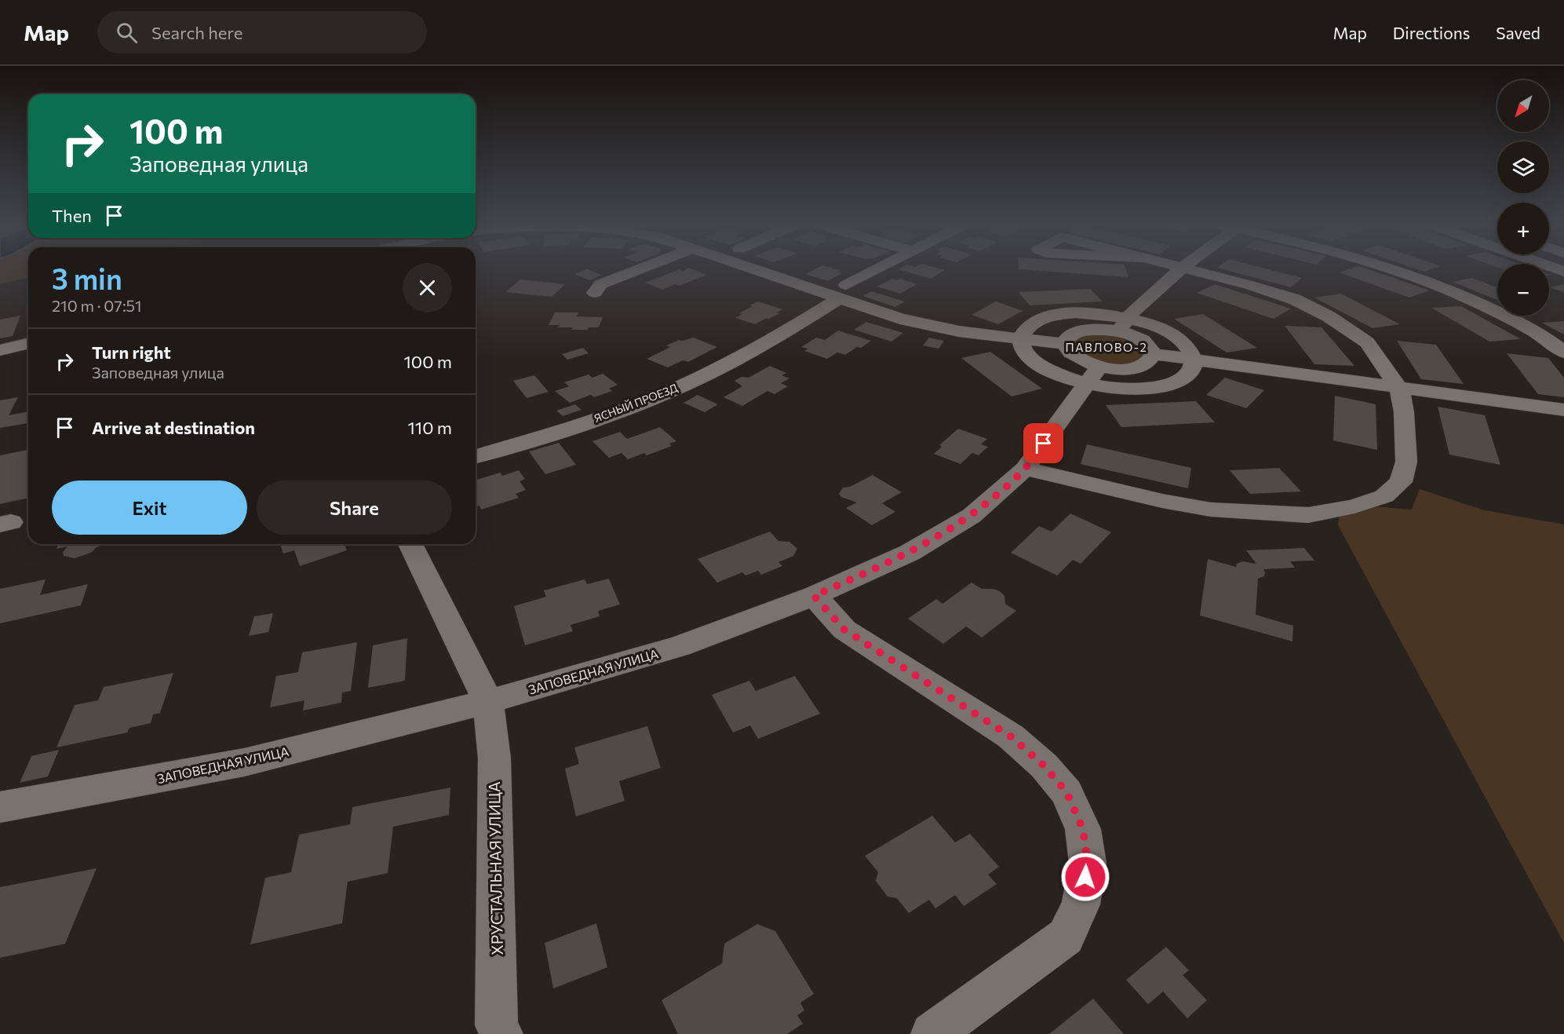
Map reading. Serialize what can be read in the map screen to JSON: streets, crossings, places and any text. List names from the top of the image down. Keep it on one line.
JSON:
{"streets":{"street":["ЯСНЫЙ ПРОЕЗД","ЗАПОВЕДНАЯ УЛИЦА","ХРУСТАЛЬНАЯ УЛИЦА"]},"crossings":[["ЗАПОВЕДНАЯ УЛИЦА","ХРУСТАЛЬНАЯ УЛИЦА"]],"districts":["ПАВЛОВО-2"],"north":"bottom left","page":{"header":"Map","search":"Search here","nav":["Map","Directions","Saved"],"map_buttons":["+","−"],"turn":["100 m","Заповедная улица"],"then":"Then","heading":["3 min","210 m · 07:51"],"list":[{"name":"Turn right","note":"Заповедная улица","value":"100 m"},{"name":"Arrive at destination","value":"110 m"}],"buttons":["Exit","Share"]}}
